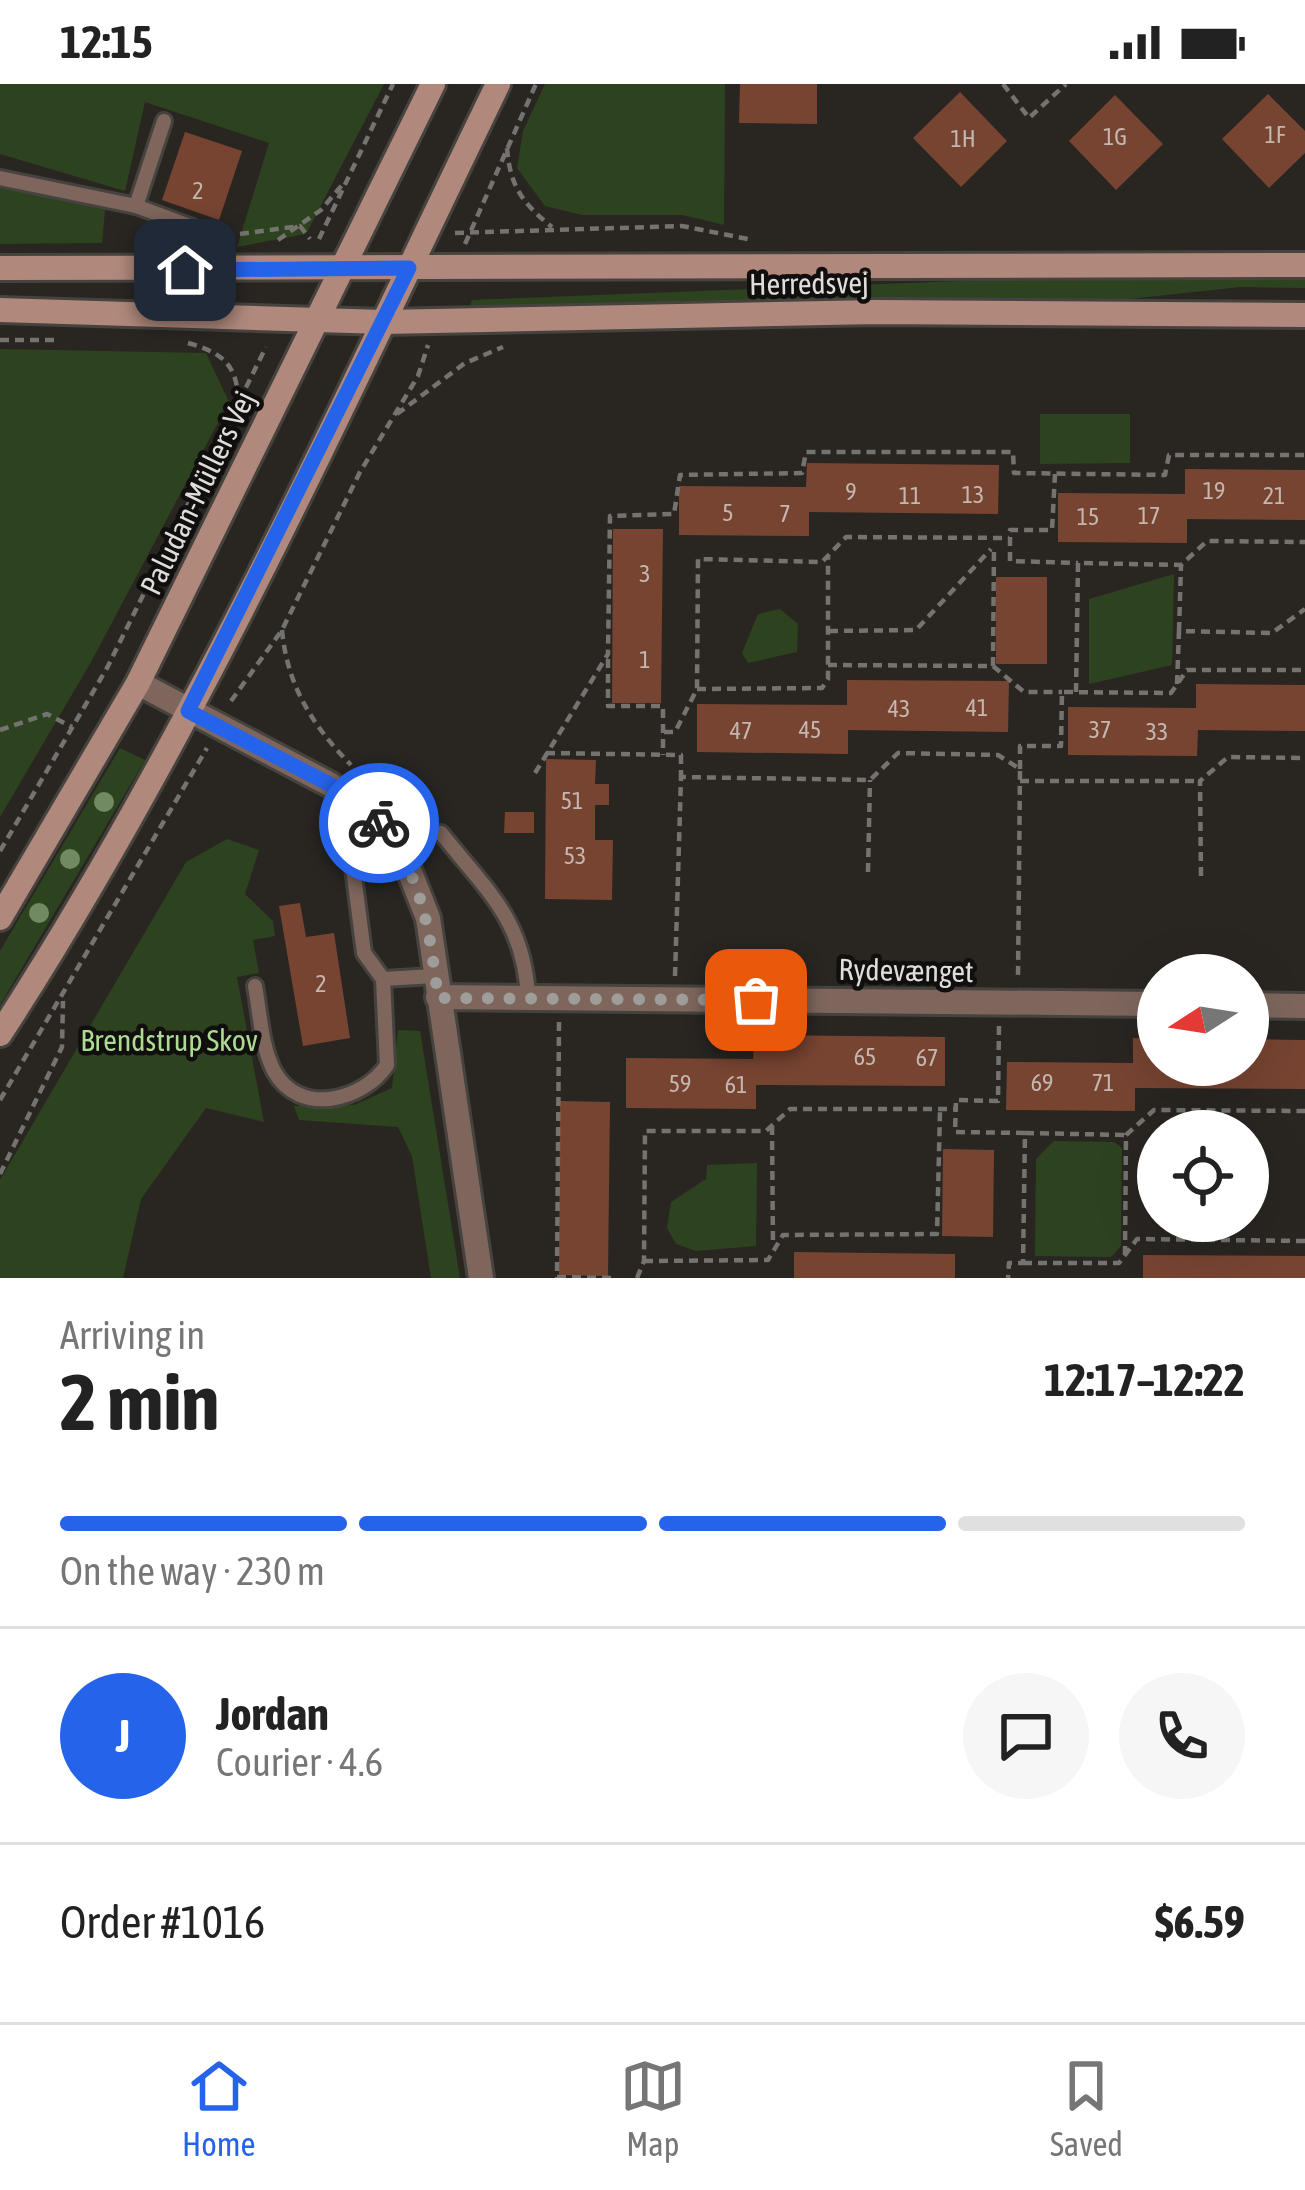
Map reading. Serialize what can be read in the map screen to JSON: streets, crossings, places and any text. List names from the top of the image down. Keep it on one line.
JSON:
{"streets":{"street":["Herredsvej","Paludan-Müllers Vej","Rydevænget"]},"crossings":[["Herredsvej","Paludan-Müllers Vej"]],"parks":["Brendstrup Skov"],"house_numbers":["1F","1G","1H","2","19","9","13","11","21","5","7","17","15","3","1","41","43","45","37","47","33","51","53","2","65","67","69","71","59","61"],"north":"left","page":{"status":"12:15","heading":["2 min","Arriving in","12:17–12:22"],"panel":["Jordan","Courier · 4.6","Order #1016","$6.59"],"bar":"On the way · 230 m","round":"J","tabs":["Home","Map","Saved"]}}
